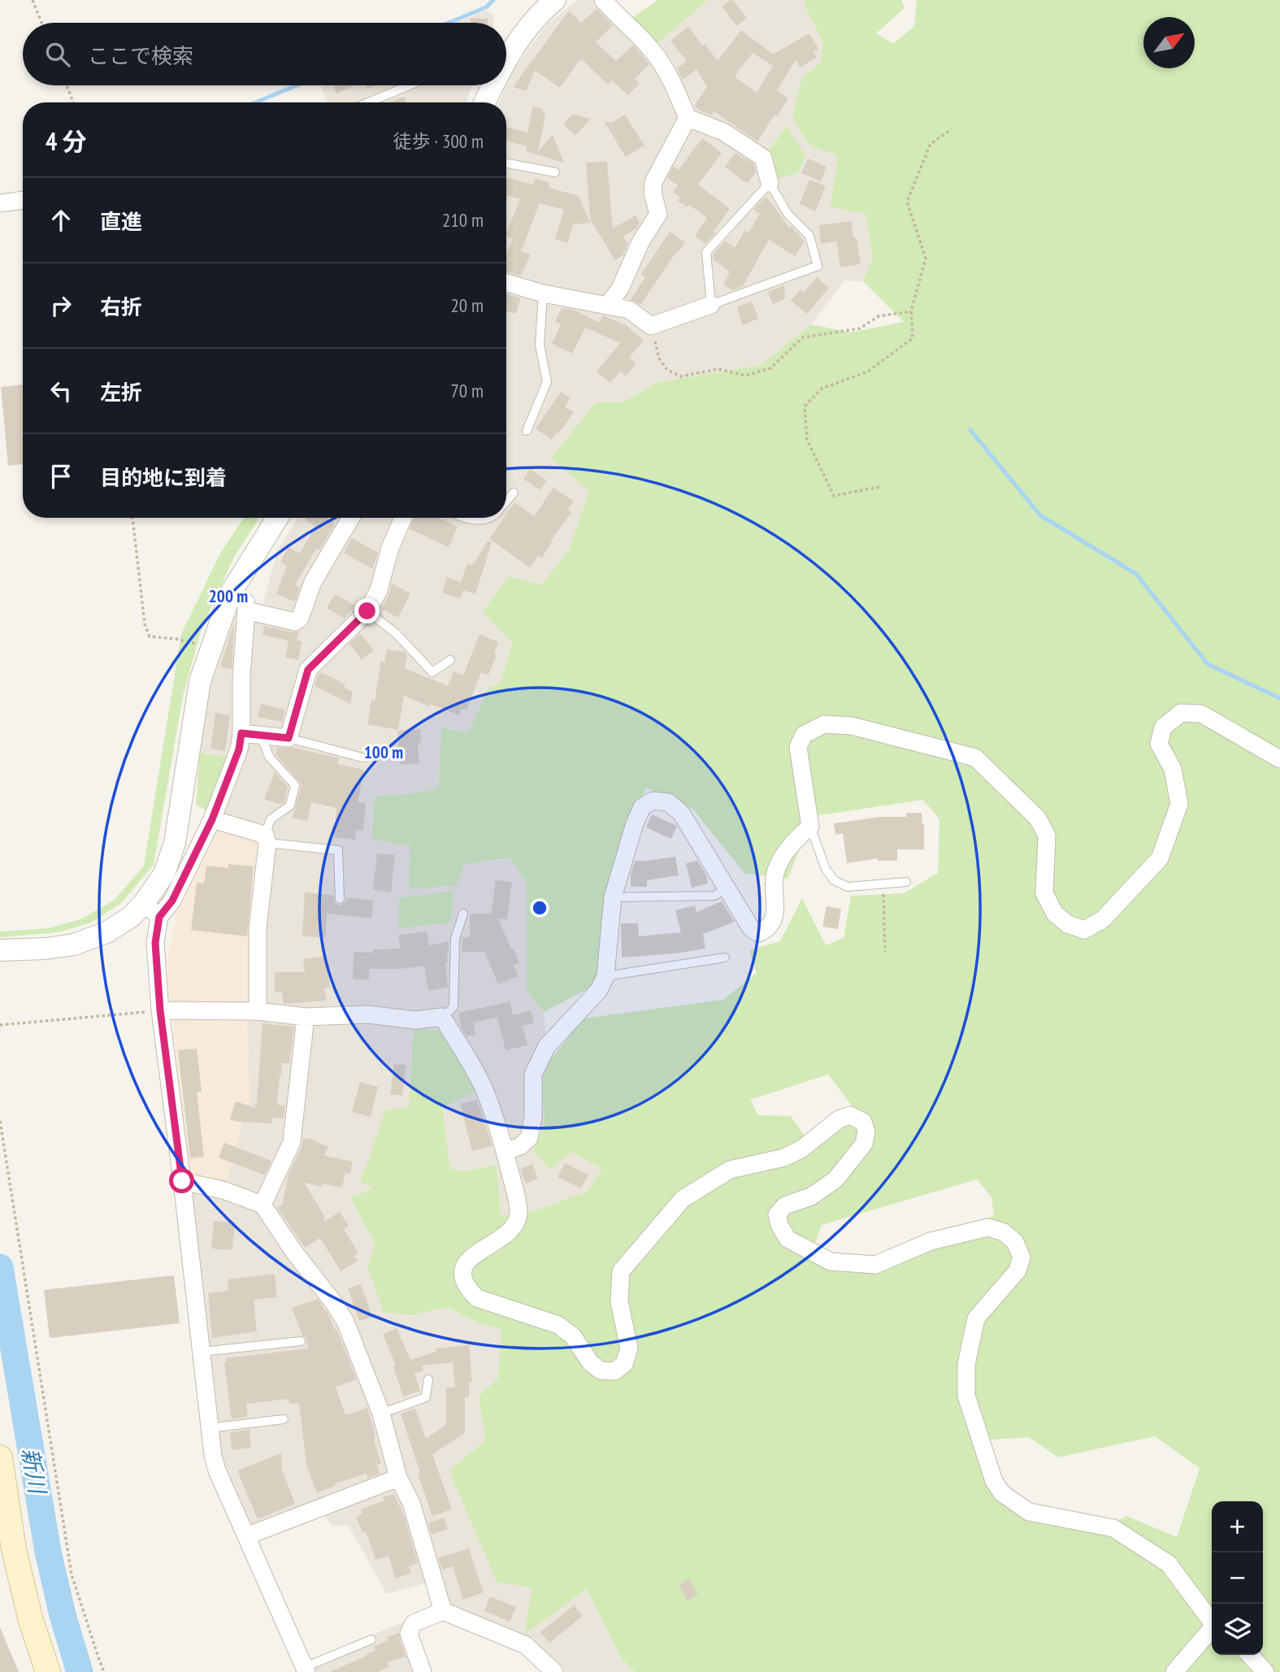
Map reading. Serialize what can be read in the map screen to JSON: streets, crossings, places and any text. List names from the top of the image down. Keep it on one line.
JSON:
{"water":["新川"],"north":"top right","page":{"search":"ここで検索","heading":["4 分","徒歩 · 300 m"],"list":[["直進","210 m"],["右折","20 m"],["左折","70 m"],"目的地に到着"],"map_buttons":["+","−"]},"rings":["200 m","100 m"]}
